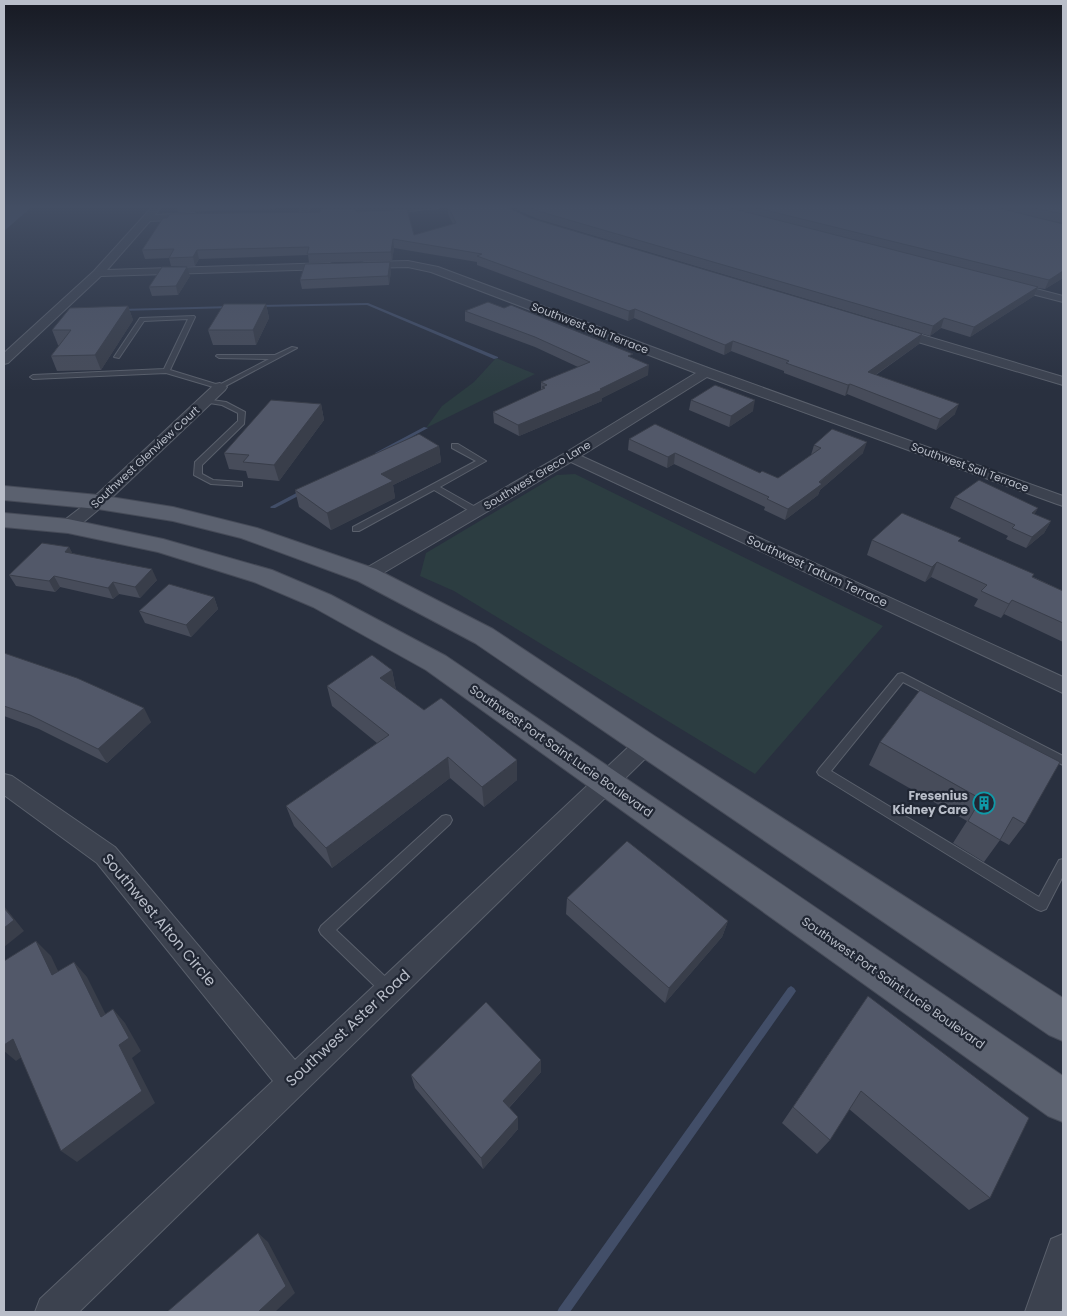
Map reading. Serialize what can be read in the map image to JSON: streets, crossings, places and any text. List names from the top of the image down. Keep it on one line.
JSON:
{"streets":{"main road":["Southwest Port Saint Lucie Boulevard"],"street":["Southwest Sail Terrace","Southwest Glenview Court","Southwest Greco Lane","Southwest Tatum Terrace","Southwest Alton Circle","Southwest Aster Road"]},"crossings":[["Southwest Sail Terrace","Southwest Greco Lane"],["Southwest Glenview Court","Southwest Port Saint Lucie Boulevard"],["Southwest Greco Lane","Southwest Tatum Terrace"],["Southwest Port Saint Lucie Boulevard","Southwest Aster Road"],["Southwest Alton Circle","Southwest Aster Road"]],"places":{"building":["Fresenius Kidney Care"]}}
